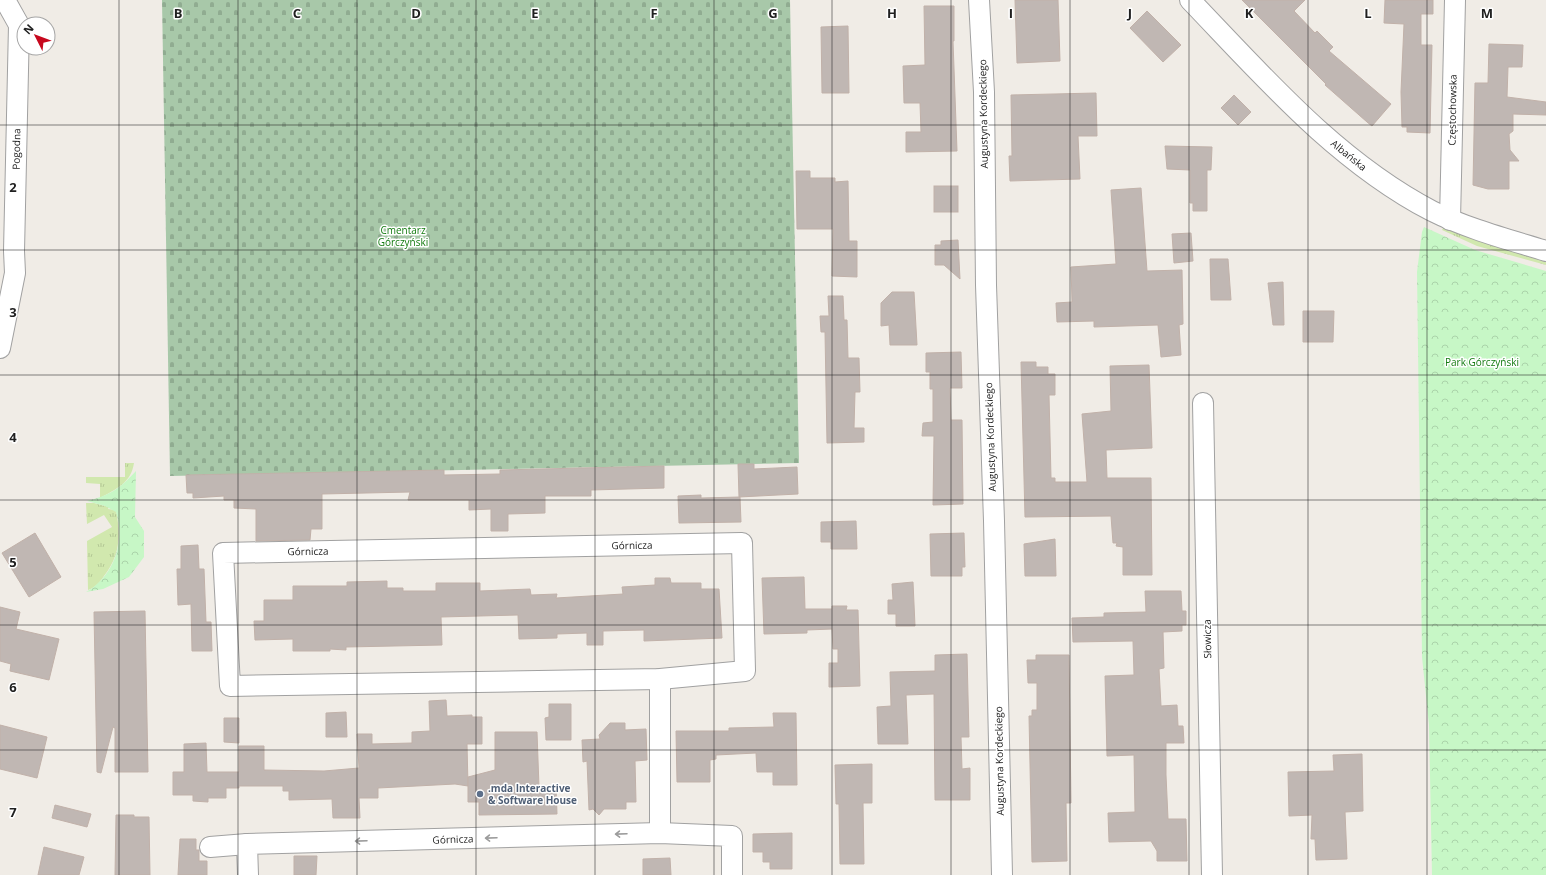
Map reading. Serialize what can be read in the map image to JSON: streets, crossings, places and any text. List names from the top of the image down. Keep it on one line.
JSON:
{"streets":{"street":["Częstochowska","Augustyna Kordeckiego","Pogodna","Albańska","Górnicza","Słowicza"]},"crossings":[["Częstochowska","Albańska"]],"parks":["Cmentarz Górczyński","Park Górczyński"],"places":[".mda Interactive & Software House"],"north":"top left","grid":{"columns":["B","C","D","E","F","G","H","I","J","K","L","M"],"rows":["2","3","4","5","6","7"]}}
